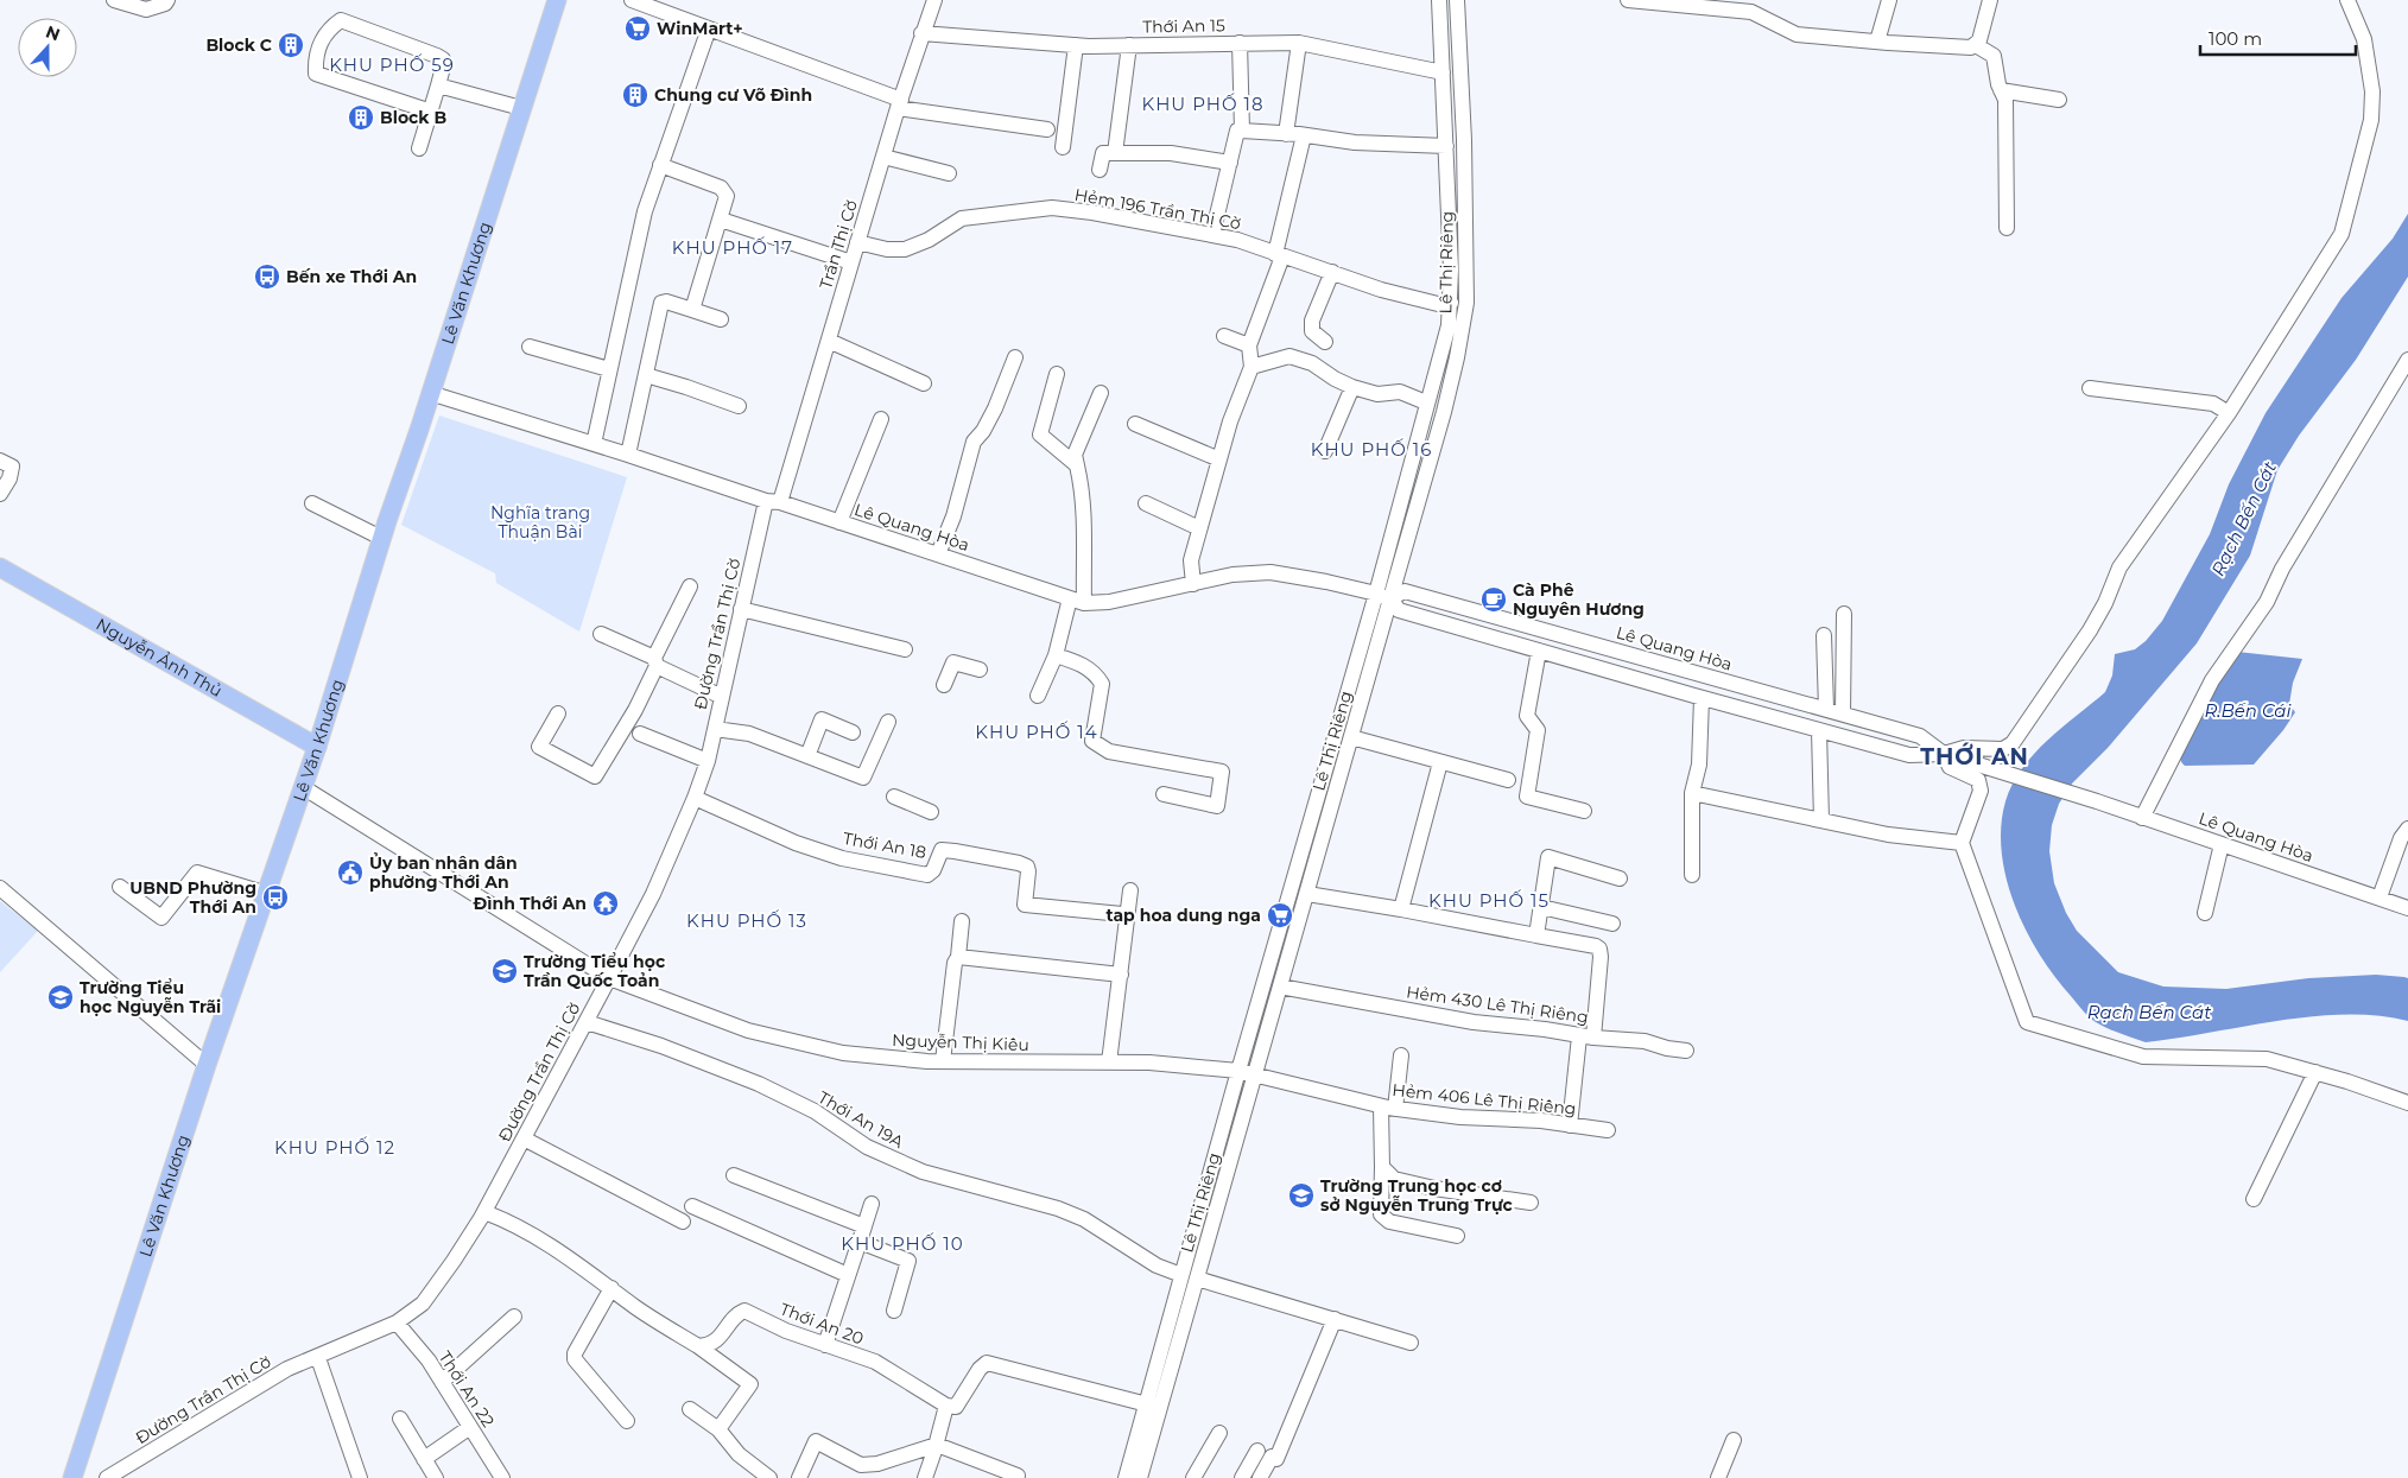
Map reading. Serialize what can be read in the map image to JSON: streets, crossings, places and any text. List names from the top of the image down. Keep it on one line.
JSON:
{"streets":{"main road":["Lê Văn Khương","Nguyễn Ảnh Thủ"],"street":["Thới An 15","Hẻm 196 Trần Thị Cờ","Trần Thị Cờ","Lê Thị Riêng","Lê Quang Hòa","Đường Trần Thị Cờ","Thới An 18","Hẻm 430 Lê Thị Riêng","Nguyễn Thị Kiêu","Hẻm 406 Lê Thị Riêng","Thới An 19A","Thới An 20","Thới An 22"]},"crossings":[["Thới An 15","Trần Thị Cờ"],["Thới An 15","Lê Thị Riêng"],["Hẻm 196 Trần Thị Cờ","Trần Thị Cờ"],["Hẻm 196 Trần Thị Cờ","Lê Thị Riêng"],["Trần Thị Cờ","Lê Quang Hòa"],["Trần Thị Cờ","Đường Trần Thị Cờ"],["Lê Thị Riêng","Lê Quang Hòa"],["Lê Thị Riêng","Hẻm 430 Lê Thị Riêng"],["Lê Thị Riêng","Nguyễn Thị Kiêu"],["Lê Thị Riêng","Hẻm 406 Lê Thị Riêng"],["Lê Thị Riêng","Thới An 19A"],["Lê Văn Khương","Lê Quang Hòa"],["Lê Văn Khương","Nguyễn Ảnh Thủ"],["Lê Văn Khương","Nguyễn Thị Kiêu"],["Lê Quang Hòa","Đường Trần Thị Cờ"],["Đường Trần Thị Cờ","Thới An 18"],["Đường Trần Thị Cờ","Nguyễn Thị Kiêu"],["Đường Trần Thị Cờ","Thới An 19A"],["Đường Trần Thị Cờ","Thới An 22"],["Nguyễn Thị Kiêu","Hẻm 406 Lê Thị Riêng"]],"districts":["KHU PHỐ 59","KHU PHỐ 18","KHU PHỐ 17","KHU PHỐ 16","KHU PHỐ 14","THỚI AN","KHU PHỐ 15","KHU PHỐ 13","KHU PHỐ 12","KHU PHỐ 10"],"water":["Rạch Bến Cát","R.Bến Cái"],"parks":["Nghĩa trang Thuận Bài"],"places":{"supermarket":["WinMart+","tap hoa dung nga"],"building":["Block C","Chung cư Võ Đình","Block B"],"bus stop":["Bến xe Thới An","UBND Phường Thới An"],"cafe":["Cà Phê Nguyên Hương"],"public building":["Ủy ban nhân dân phường Thới An"],"temple":["Đình Thới An"],"school or university":["Trường Tiểu học Trần Quốc Toản","Trường Tiểu học Nguyễn Trãi","Trường Trung học cơ sở Nguyễn Trung Trực"]},"scale_bar":"100 m","north":"top"}
